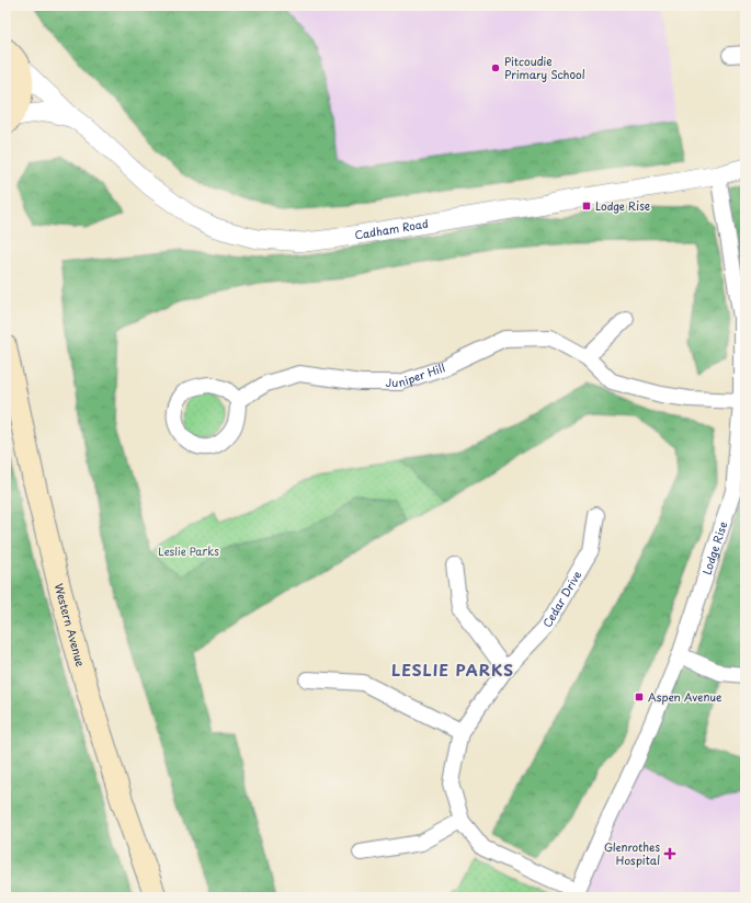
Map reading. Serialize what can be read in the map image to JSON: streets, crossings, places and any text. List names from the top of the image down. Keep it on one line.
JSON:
{"streets":{"main road":["Western Avenue"],"street":["Cadham Road","Juniper Hill","Lodge Rise","Cedar Drive"]},"crossings":[["Cadham Road","Lodge Rise"],["Juniper Hill","Lodge Rise"],["Lodge Rise","Cedar Drive"]],"districts":["LESLIE PARKS"],"parks":["Leslie Parks"],"places":{"other":["Pitcoudie Primary School"],"transit":["Lodge Rise","Aspen Avenue"],"health":["Glenrothes Hospital"]}}
